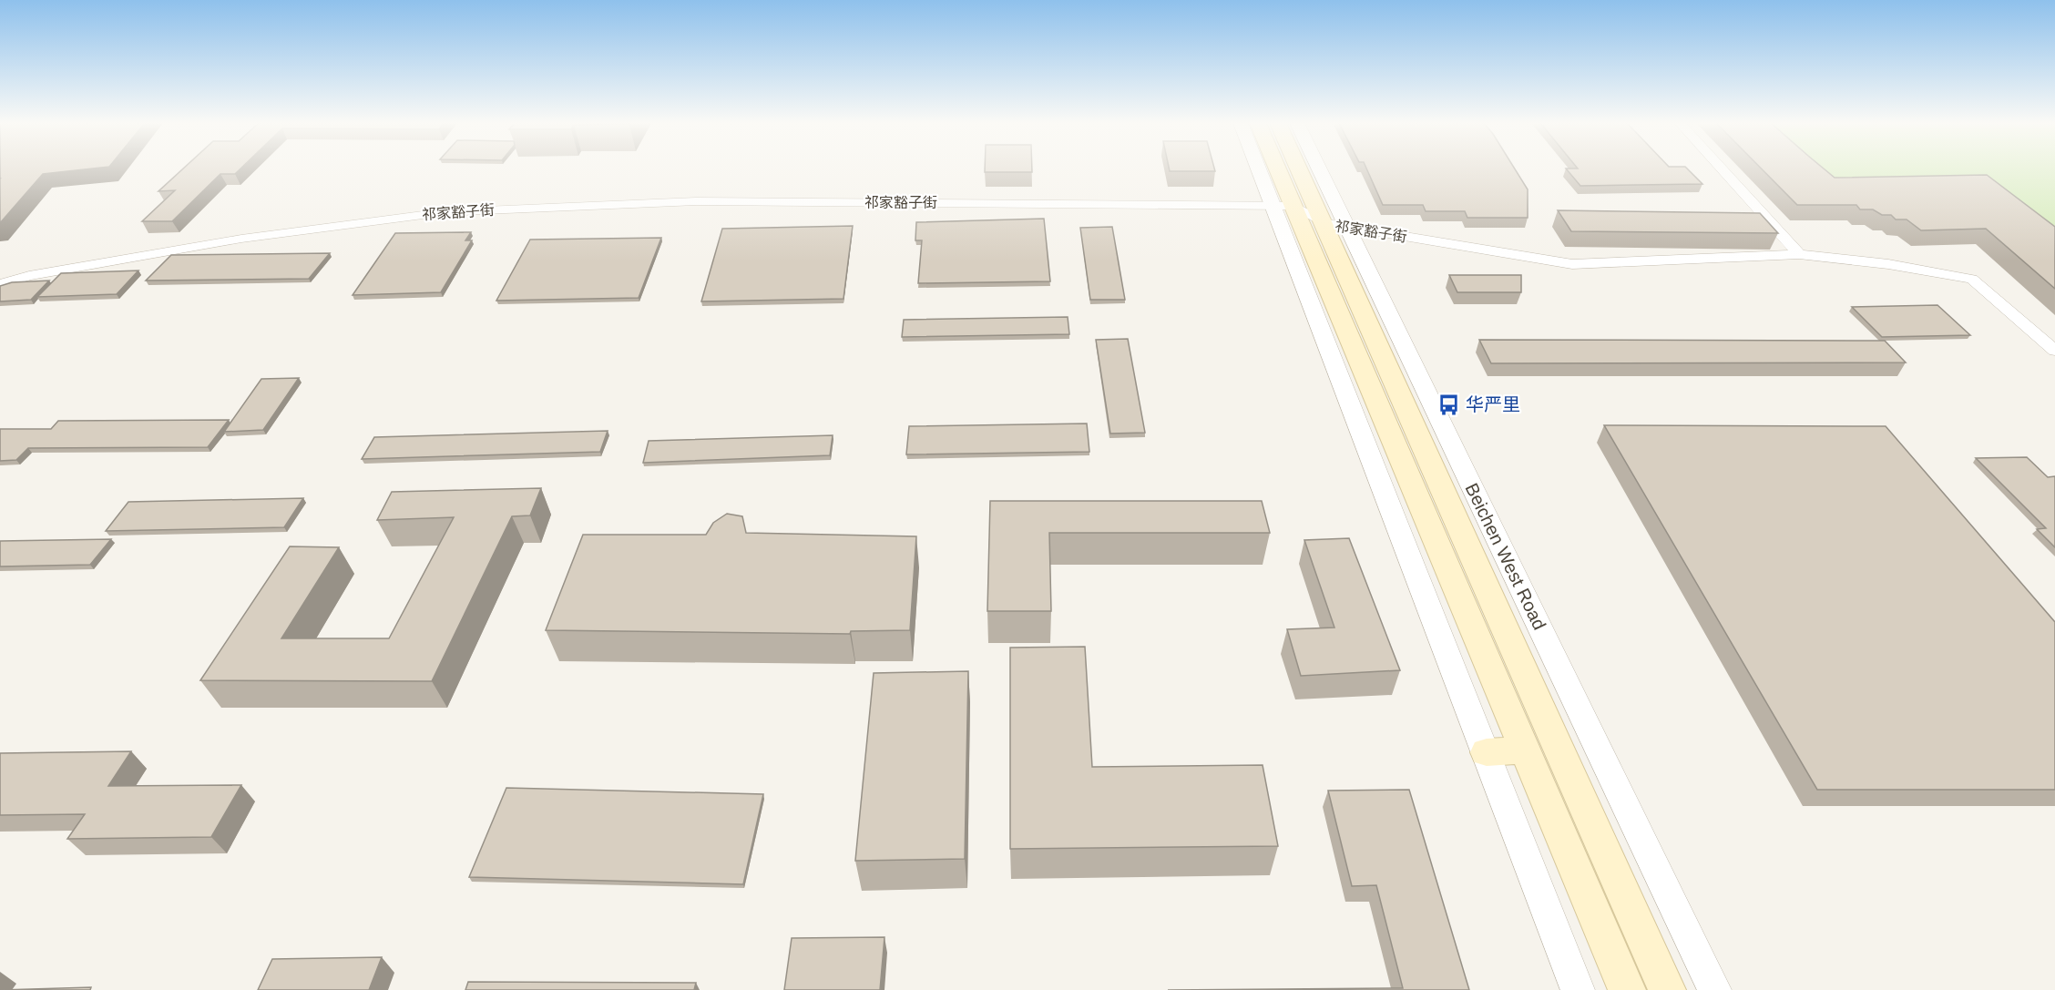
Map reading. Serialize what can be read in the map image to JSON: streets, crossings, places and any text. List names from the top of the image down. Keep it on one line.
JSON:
{"streets":{"main road":["Beichen West Road"],"street":["祁家豁子街"]},"crossings":[["祁家豁子街","Beichen West Road"]],"places":{"bus stop":["华严里"]}}
